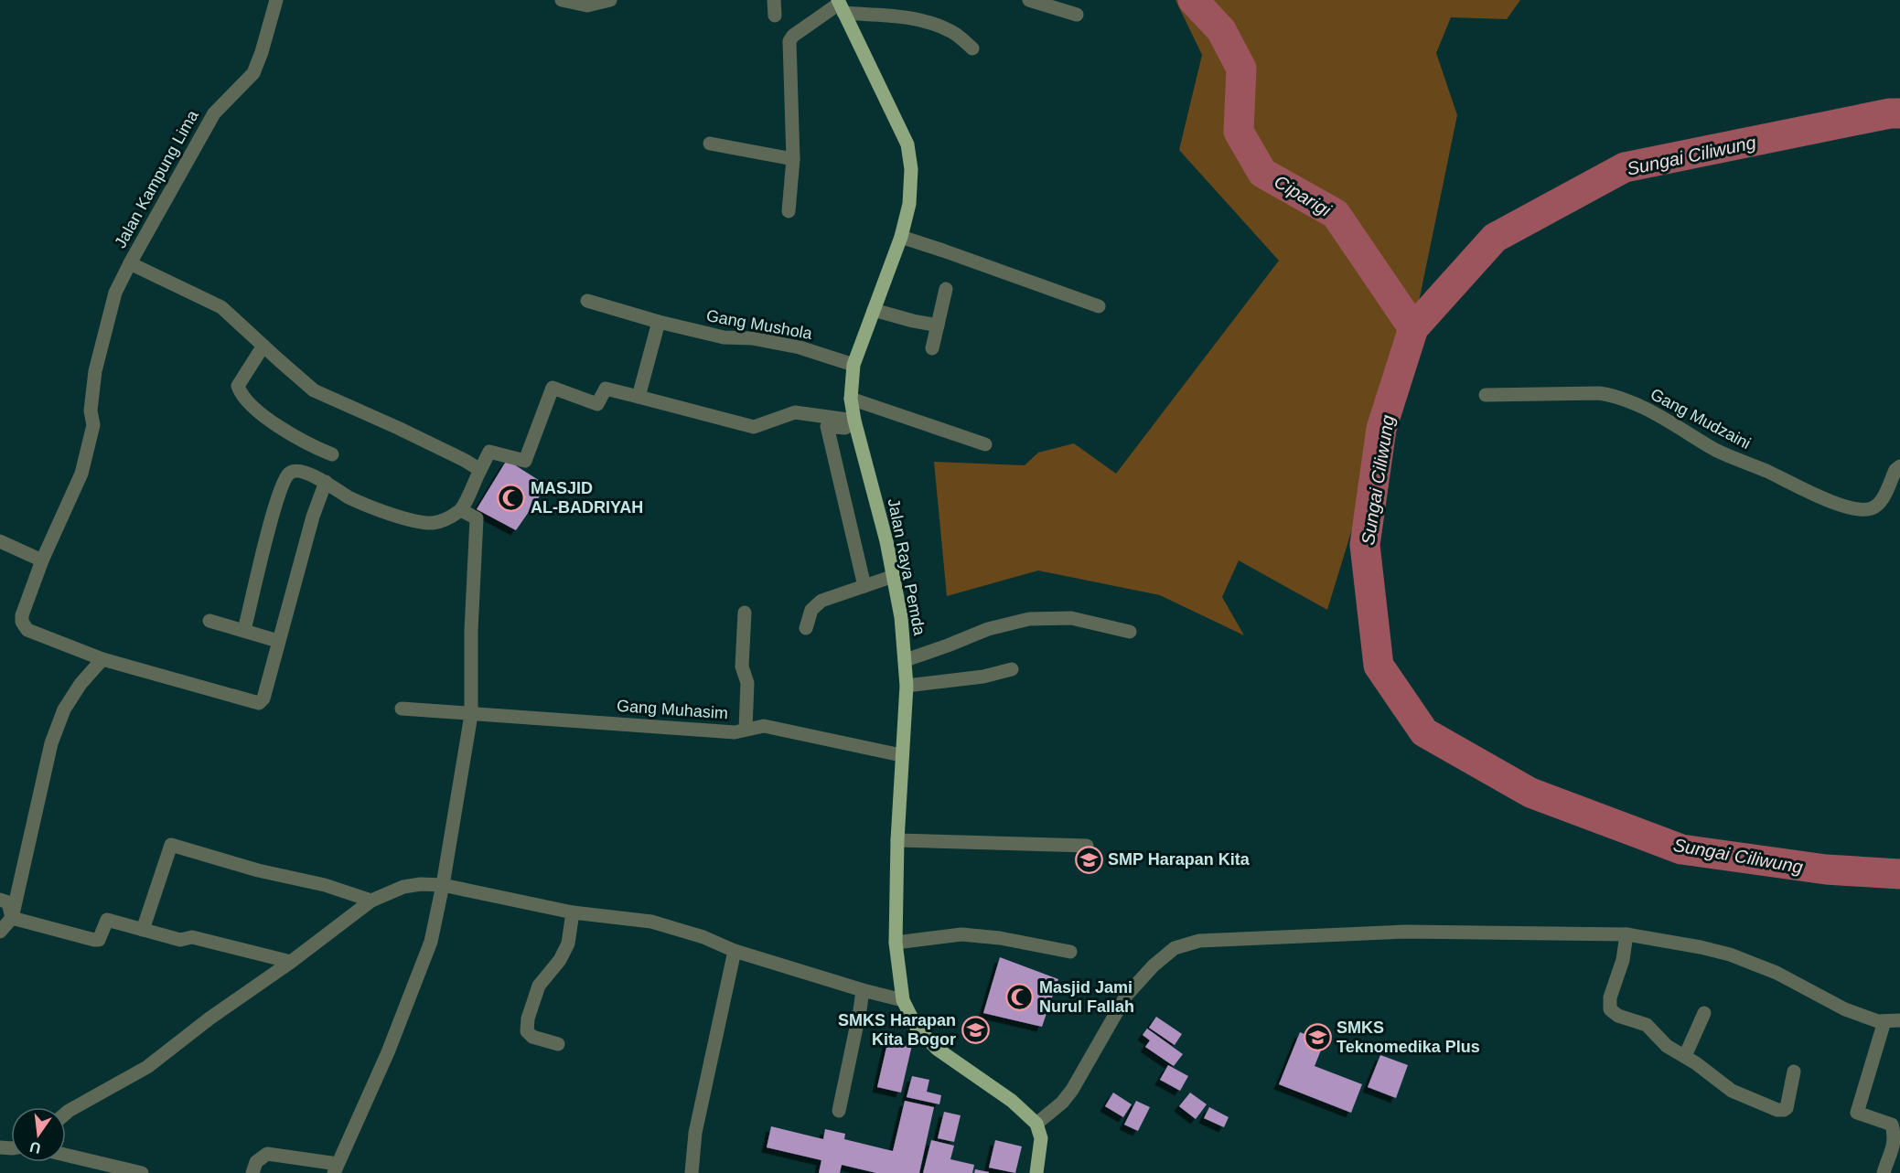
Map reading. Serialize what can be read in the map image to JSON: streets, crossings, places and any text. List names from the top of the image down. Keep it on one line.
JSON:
{"streets":{"main road":["Jalan Raya Pemda"],"street":["Jalan Kampung Lima","Gang Mushola","Gang Mudzaini","Gang Muhasim"]},"crossings":[["Gang Mushola","Jalan Raya Pemda"],["Jalan Raya Pemda","Gang Muhasim"]],"water":["Sungai Ciliwung","Ciparigi"],"places":{"mosque":["MASJID AL-BADRIYAH","Masjid Jami Nurul Fallah"],"school or university":["SMP Harapan Kita","SMKS Harapan Kita Bogor","SMKS Teknomedika Plus"]},"north":"bottom"}
